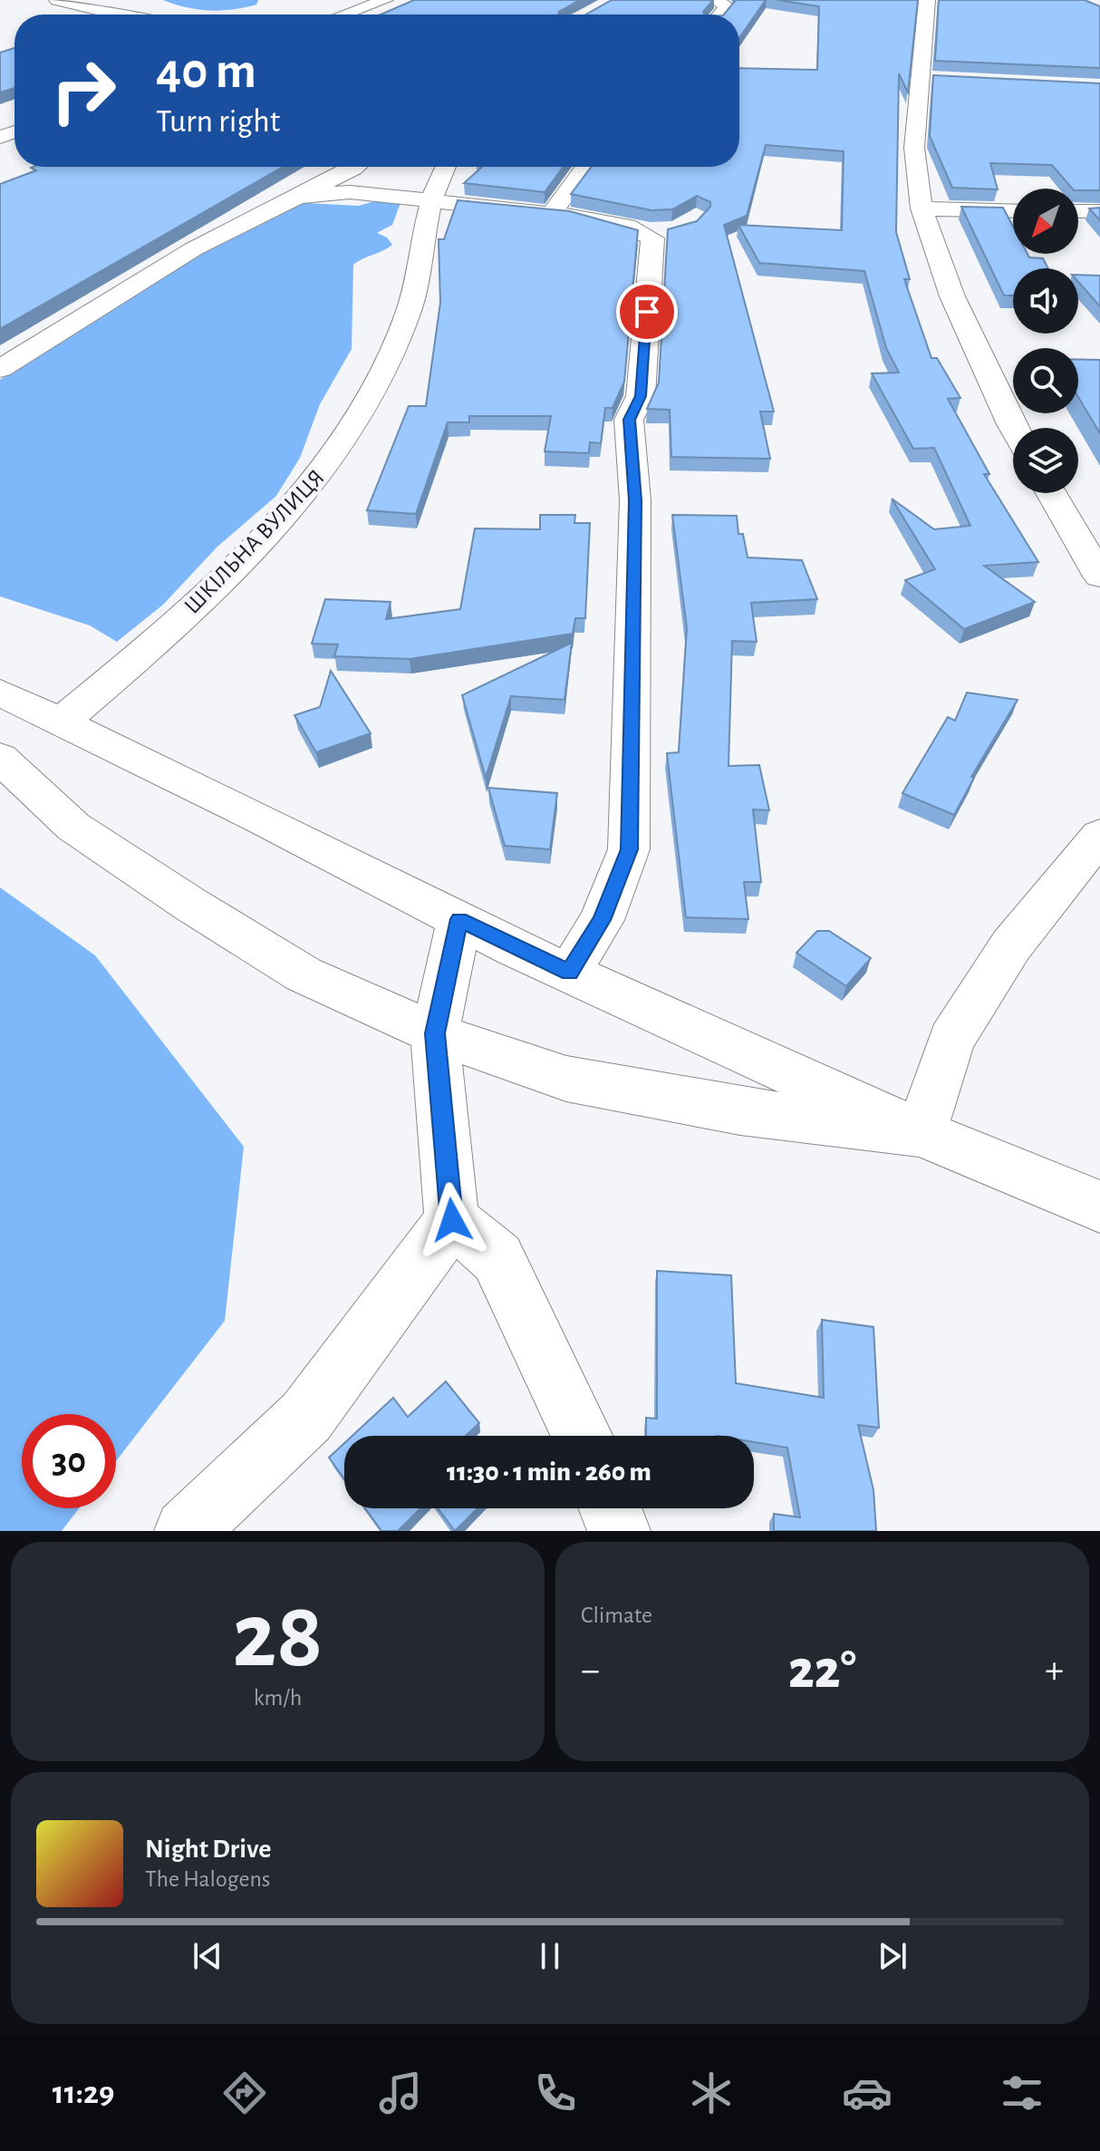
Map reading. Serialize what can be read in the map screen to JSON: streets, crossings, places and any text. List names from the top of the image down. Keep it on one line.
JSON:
{"streets":{"street":["ШКІЛЬНА ВУЛИЦЯ"]},"north":"bottom left","page":{"turn":["40 m","Turn right"],"limit":"30","trip":"11:30 · 1 min · 260 m","tile":[["28","km/h"],"Climate"],"heat":["−","22°","+"],"song":["Night Drive","The Halogens"],"tabs":"11:29"}}
